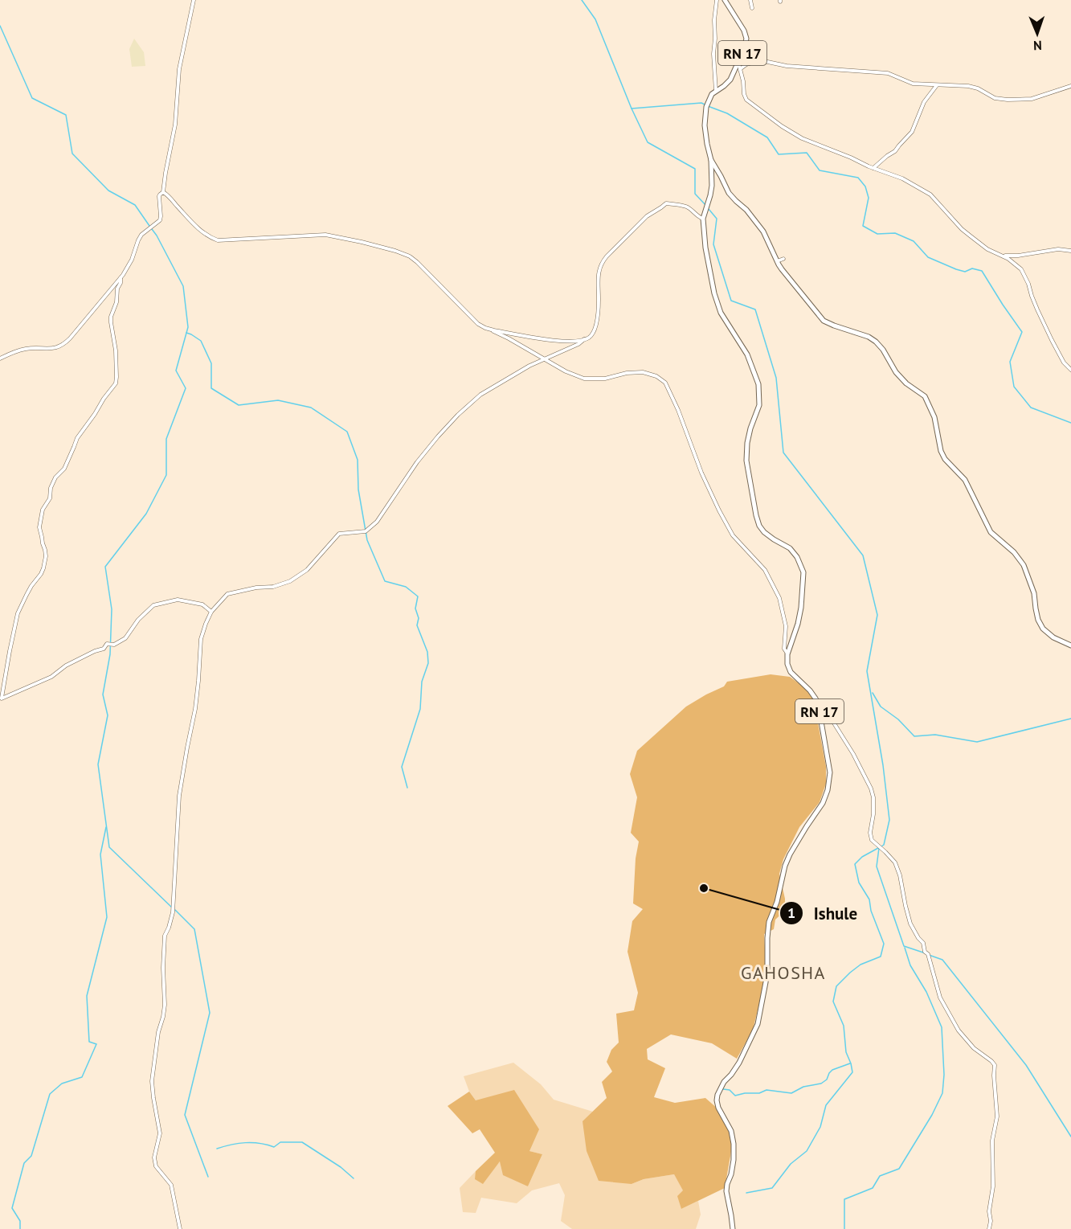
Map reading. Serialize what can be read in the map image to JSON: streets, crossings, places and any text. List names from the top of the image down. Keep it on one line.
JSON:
{"streets":{"main road":["RN 17"]},"districts":["GAHOSHA"],"places":["Ishule"],"north":"bottom"}
